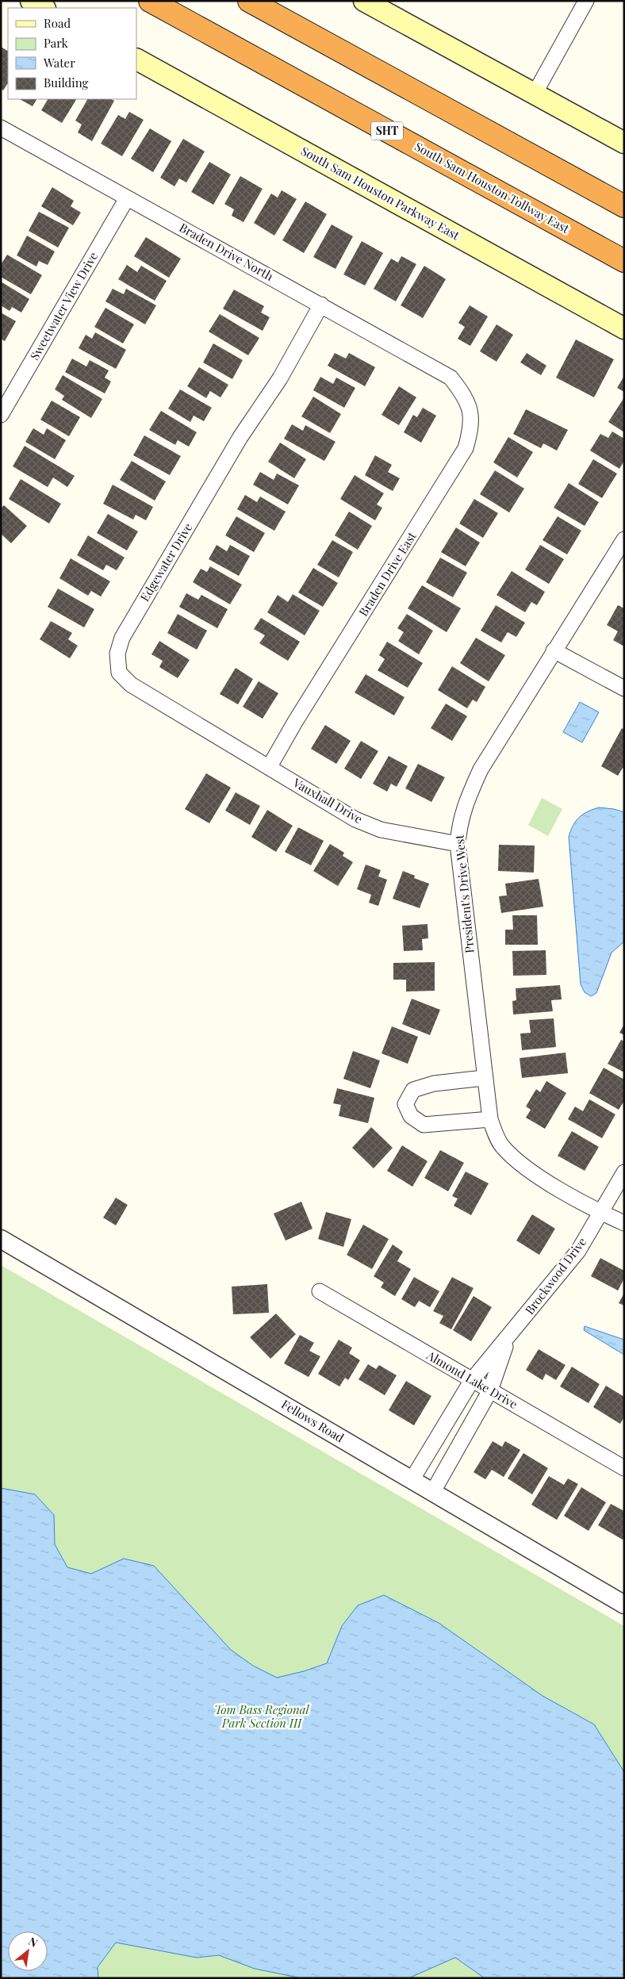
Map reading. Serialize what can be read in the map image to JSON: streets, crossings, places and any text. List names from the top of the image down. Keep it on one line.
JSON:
{"streets":{"highway":["SHT","South Sam Houston Tollway East"],"main road":["South Sam Houston Parkway East"],"street":["Braden Drive North","Sweetwater View Drive","Edgewater Drive","Braden Drive East","Vauxhall Drive","President's Drive West","Brockwood Drive","Almond Lake Drive","Fellows Road"]},"crossings":[["Braden Drive North","Sweetwater View Drive"],["Braden Drive North","Edgewater Drive"],["Braden Drive North","Braden Drive East"],["Edgewater Drive","Braden Drive East"],["Edgewater Drive","Vauxhall Drive"],["Braden Drive East","Vauxhall Drive"],["Vauxhall Drive","President's Drive West"],["President's Drive West","Brockwood Drive"],["Brockwood Drive","Almond Lake Drive"],["Brockwood Drive","Fellows Road"]],"parks":["Tom Bass Regional Park Section III"],"legend":["Road","Park","Water","Building"],"north":"top right"}
